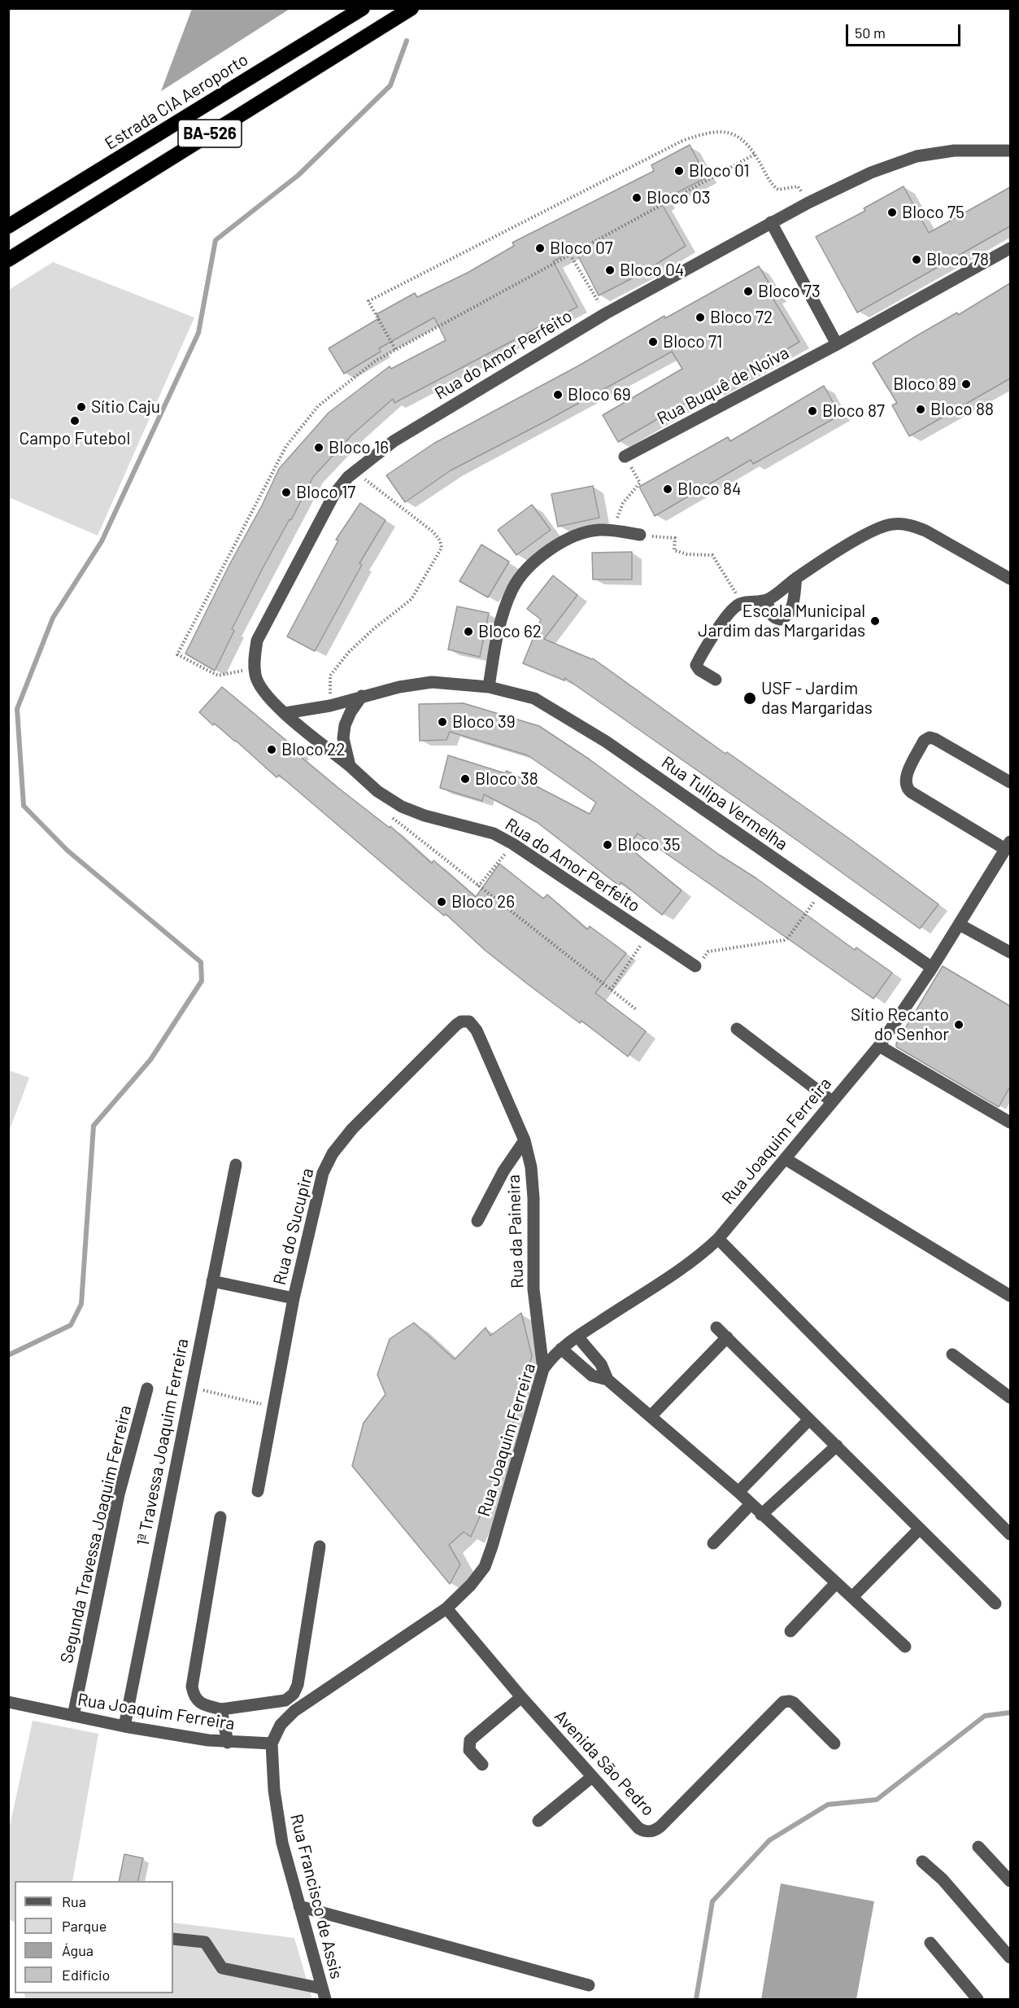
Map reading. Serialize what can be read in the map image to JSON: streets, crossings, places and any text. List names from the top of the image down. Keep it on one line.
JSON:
{"streets":{"highway":["Estrada CIA Aeroporto","BA-526"],"street":["Rua do Amor Perfeito","Rua Buquê de Noiva","Rua Tulipa Vermelha","Rua Joaquim Ferreira","Rua do Sucupira","Rua da Paineira","1ª Travessa Joaquim Ferreira","Segunda Travessa Joaquim Ferreira","Avenida São Pedro","Rua Francisco de Assis"]},"crossings":[["Rua do Amor Perfeito","Rua Tulipa Vermelha"],["Rua Tulipa Vermelha","Rua Joaquim Ferreira"],["Rua Joaquim Ferreira","Rua da Paineira"],["Rua Joaquim Ferreira","1ª Travessa Joaquim Ferreira"],["Rua Joaquim Ferreira","Segunda Travessa Joaquim Ferreira"],["Rua Joaquim Ferreira","Avenida São Pedro"],["Rua Joaquim Ferreira","Rua Francisco de Assis"],["Rua do Sucupira","Rua da Paineira"],["Rua do Sucupira","1ª Travessa Joaquim Ferreira"]],"places":["Bloco 01","Bloco 03","Bloco 75","Bloco 07","Bloco 78","Bloco 04","Bloco 73","Bloco 72","Bloco 71","Bloco 89","Bloco 69","Sítio Caju","Bloco 88","Bloco 87","Campo Futebol","Bloco 16","Bloco 84","Bloco 17","Escola Municipal Jardim das Margaridas","Bloco 62","USF - Jardim das Margaridas","Bloco 39","Bloco 22","Bloco 38","Bloco 35","Bloco 26","Sítio Recanto do Senhor"],"legend":["Rua","Parque","Água","Edifício"],"scale_bar":"50 m"}
